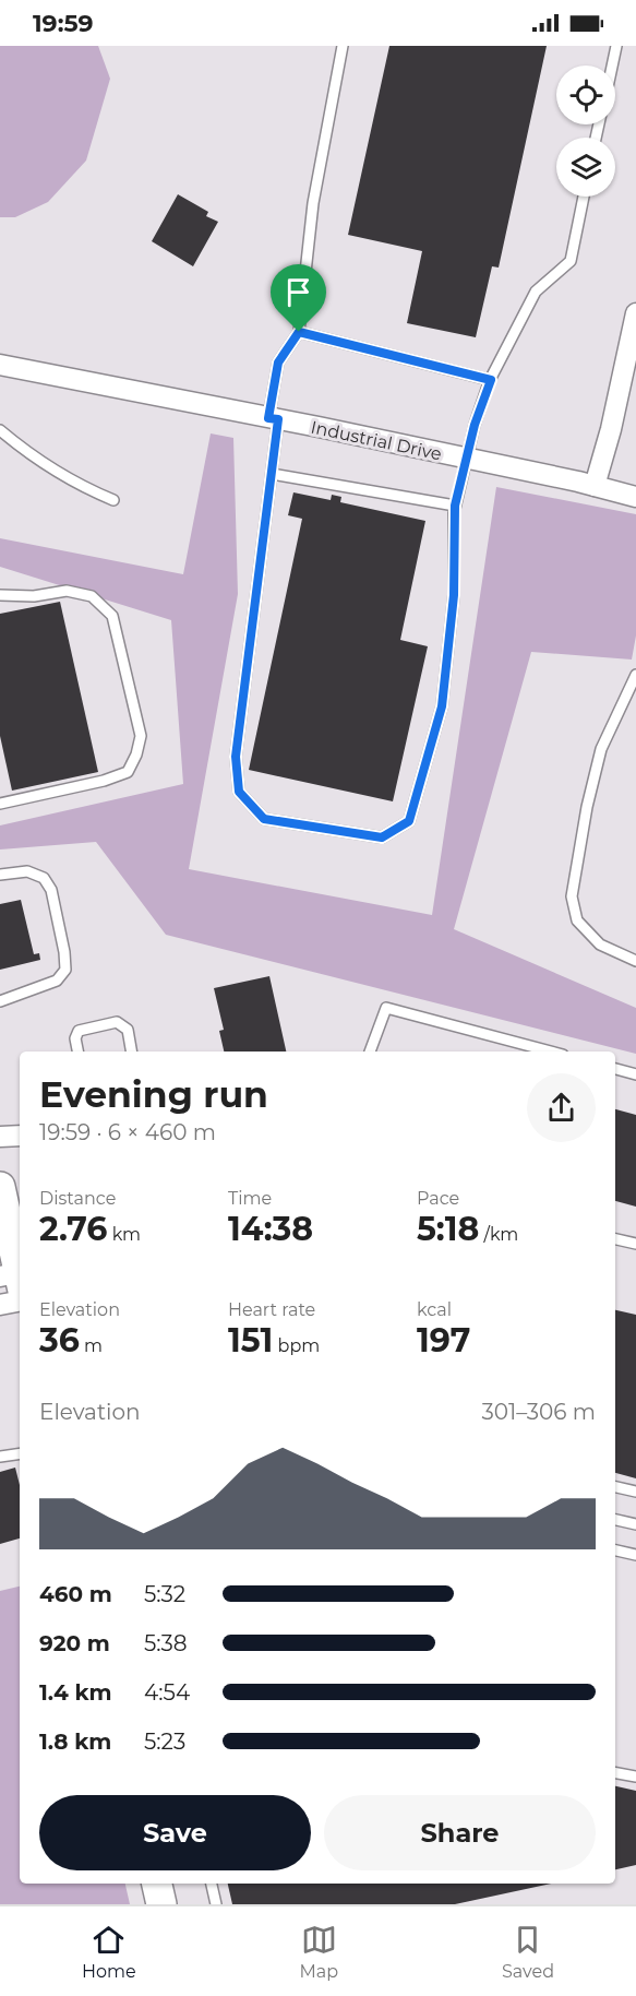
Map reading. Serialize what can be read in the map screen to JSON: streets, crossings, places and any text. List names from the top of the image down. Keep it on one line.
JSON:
{"streets":{"street":["Industrial Drive"]},"page":{"status":"19:59","heading":["Evening run","19:59 · 6 × 460 m"],"stats":[["Distance","2.76 km"],["Time","14:38"],["Pace","5:18 /km"],["Elevation","36 m"],["Heart rate","151 bpm"],["kcal","197"]],"chart":["Elevation","301–306 m"],"list":[{"name":"460 m","note":"5:32"},{"name":"920 m","note":"5:38"},{"name":"1.4 km","note":"4:54"},{"name":"1.8 km","note":"5:23"}],"buttons":["Save","Share"],"tabs":["Home","Map","Saved"]}}
